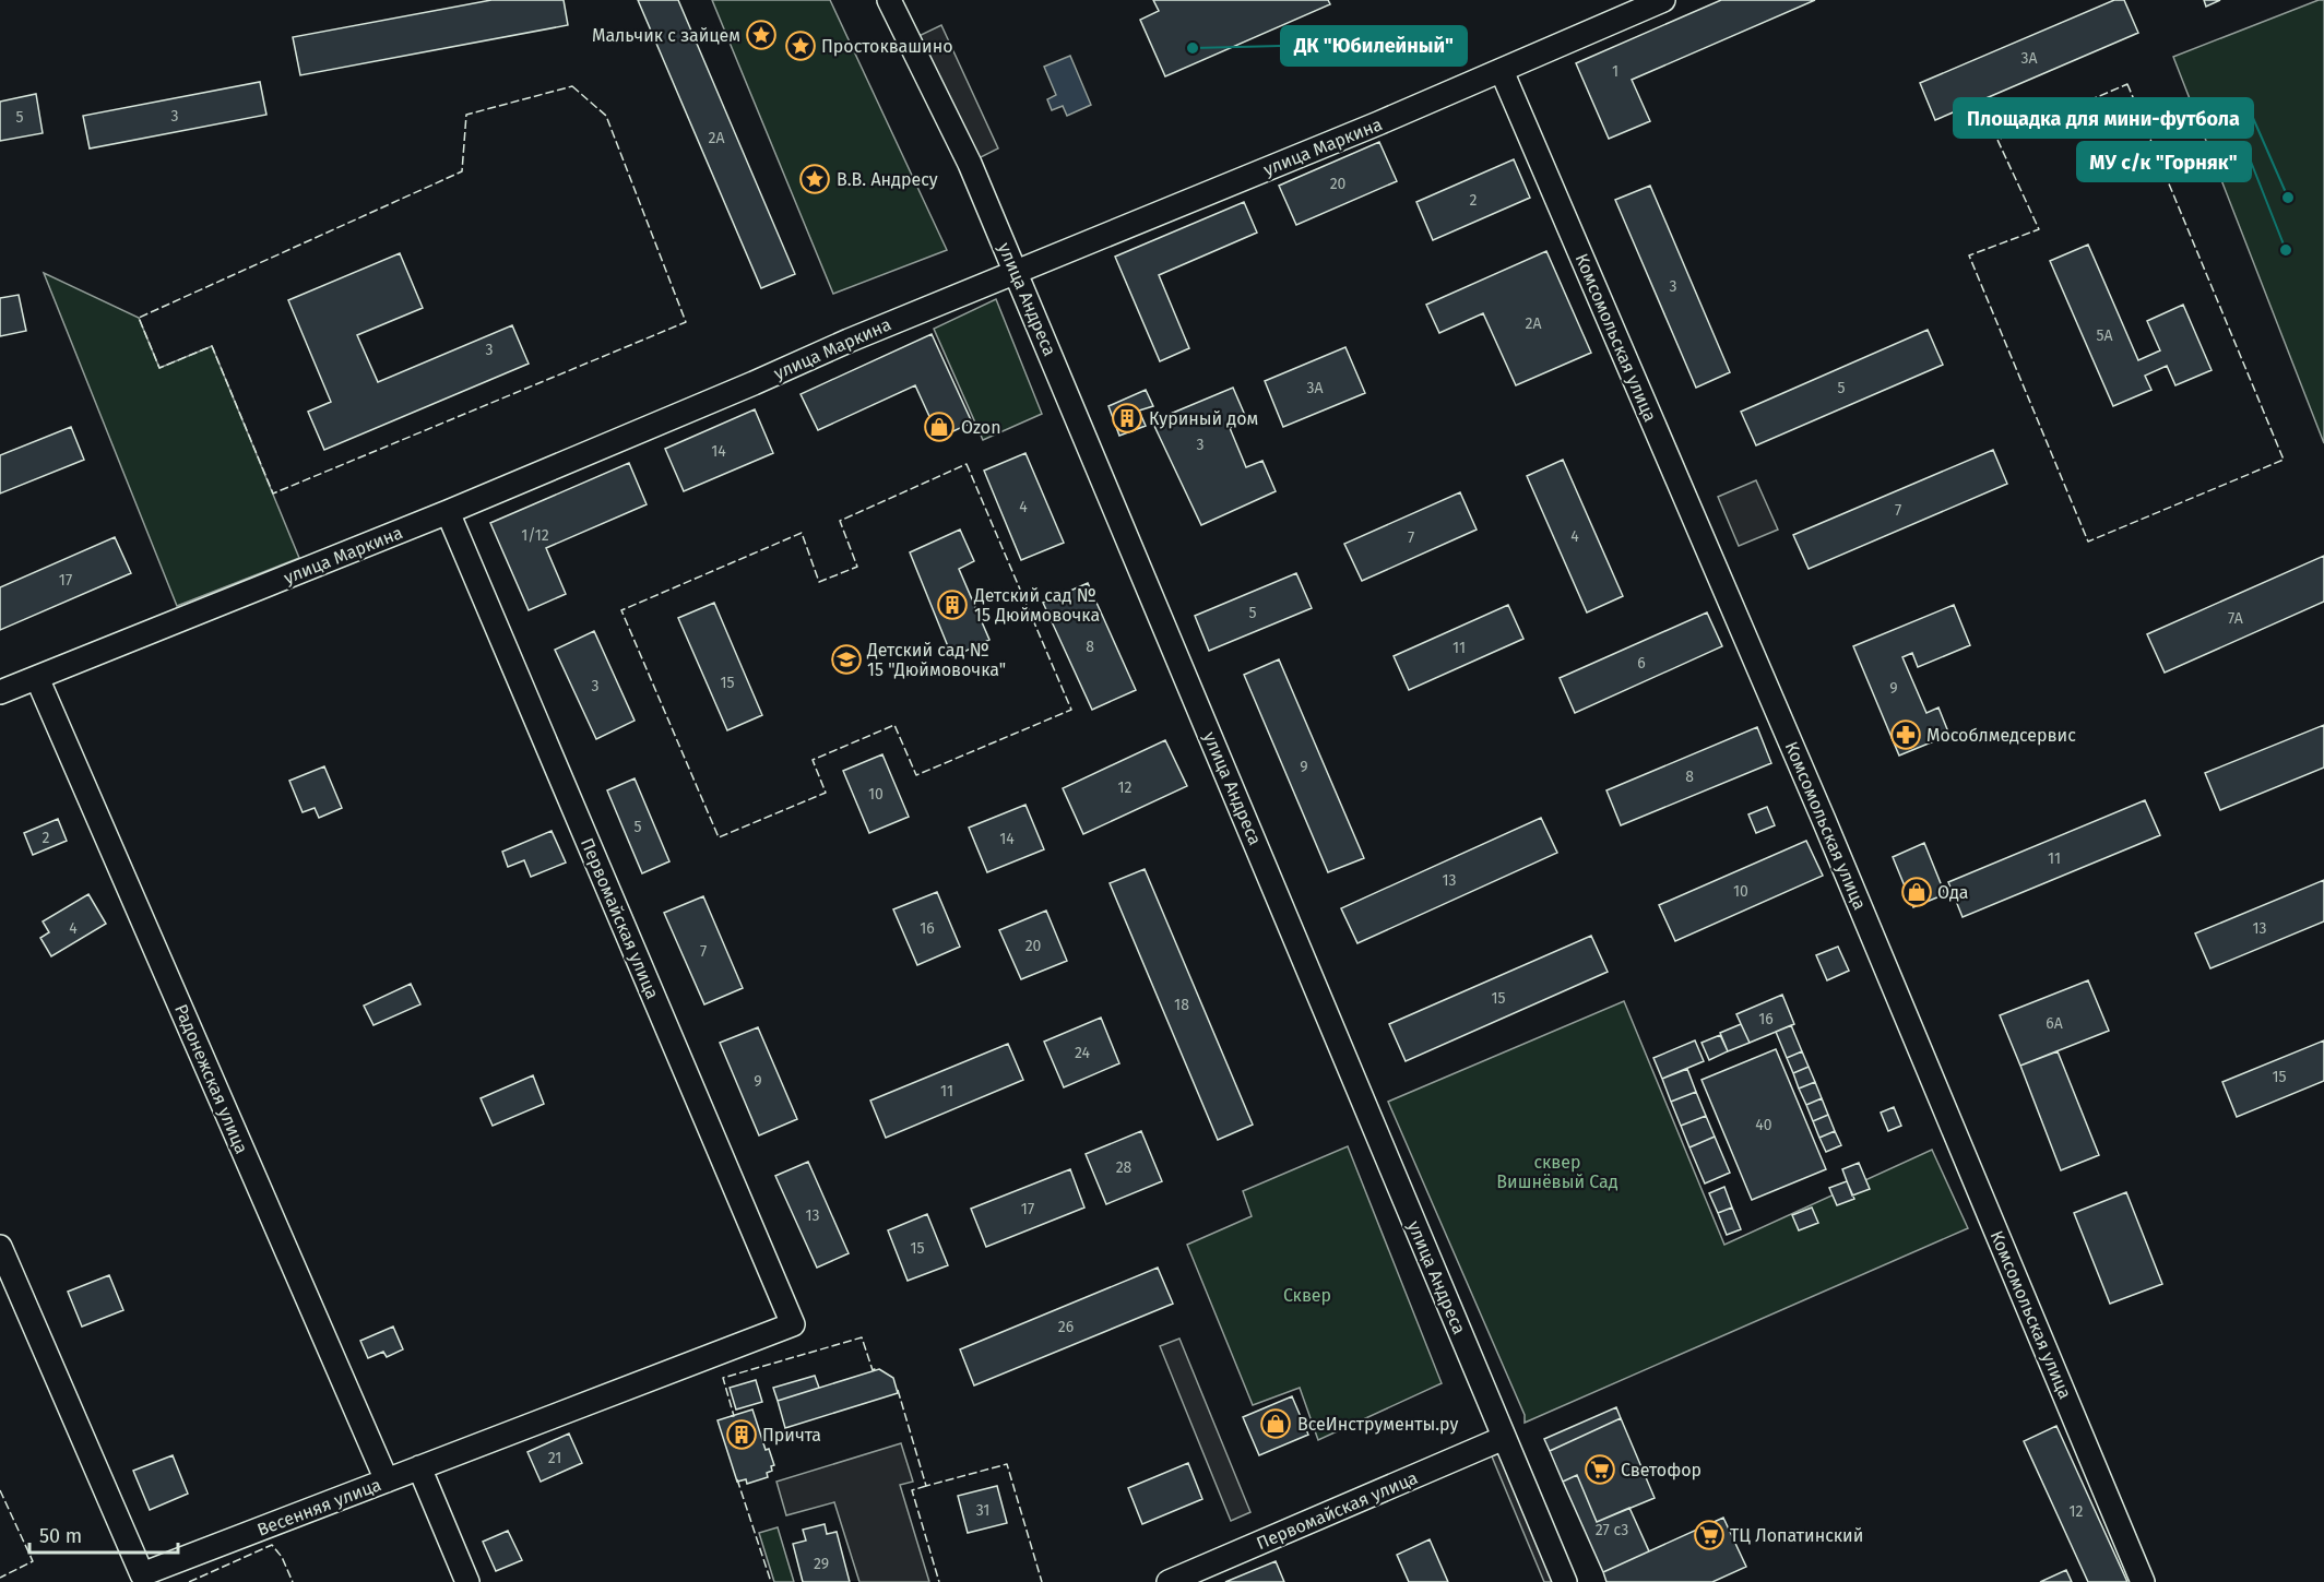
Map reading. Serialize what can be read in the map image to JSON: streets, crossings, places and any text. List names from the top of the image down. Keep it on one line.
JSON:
{"streets":{"street":["улица Маркина","улица Андреса","Комсомольская улица","Первомайская улица","Радонежская улица","Весенняя улица"]},"crossings":[["улица Маркина","улица Андреса"],["улица Маркина","Комсомольская улица"],["улица Маркина","Первомайская улица"],["улица Маркина","Радонежская улица"],["улица Андреса","Первомайская улица"],["Первомайская улица","Весенняя улица"],["Радонежская улица","Весенняя улица"]],"parks":["сквер Вишнёвый Сад","Сквер"],"places":{"place":["Мальчик с зайцем","Простоквашино","В.В. Андресу"],"other":["ДК \"Юбилейный\"","Площадка для мини-футбола","МУ с/к \"Горняк\""],"building":["Куриный дом","Детский сад № 15 Дюймовочка","Причта"],"shop":["Ozon","Ода","ВсеИнструменты.ру"],"school or university":["Детский сад № 15 \"Дюймовочка\""],"pharmacy":["Мособлмедсервис"],"supermarket":["Светофор","ТЦ Лопатинский"]},"house_numbers":["3А","1","3","5","2А","20","2","3","2А","5А","3","3А","5","3","14","4","7","1/12","4","7","17","5","7А","8","11","6","15","3","9","9","8","12","10","5","2","14","11","13","10","4","16","13","20","7","15","18","16","6А","24","15","9","11","40","28","17","13","15","26","21","31","12","27 с3","29"],"scale_bar":"50 m"}
